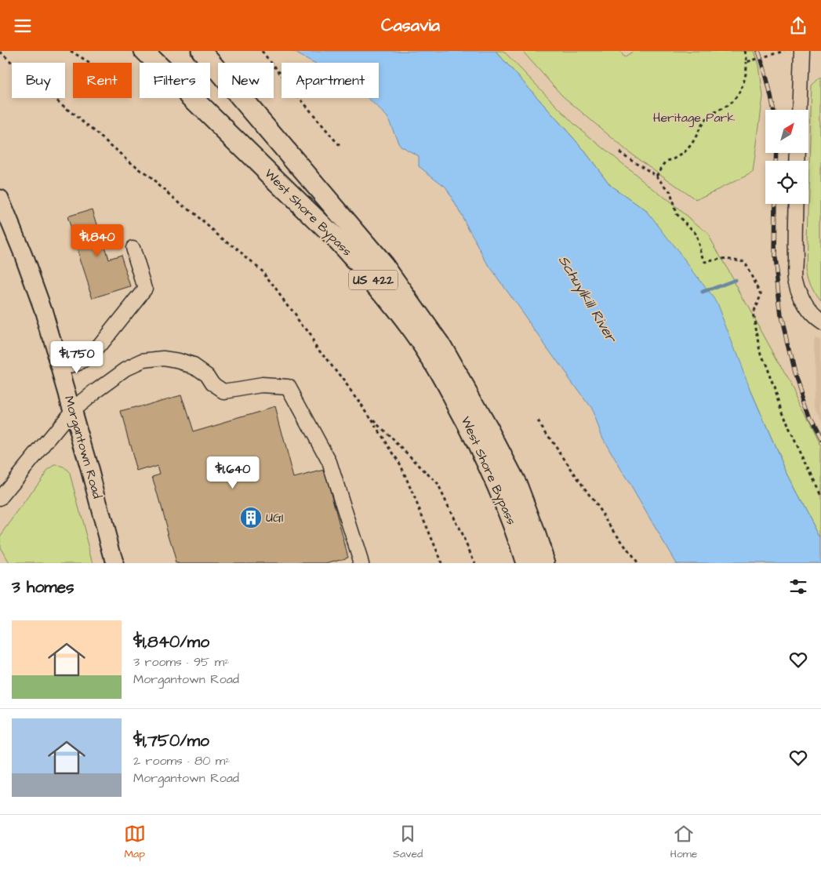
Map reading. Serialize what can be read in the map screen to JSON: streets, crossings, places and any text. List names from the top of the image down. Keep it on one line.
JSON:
{"streets":{"highway":["West Shore Bypass","US 422"],"main road":["Morgantown Road"]},"water":["Schuylkill River"],"parks":["Heritage Park"],"places":{"building":["UGI"]},"north":"top right","page":{"header":"Casavia","chip":["Buy","Rent","Filters","New","Apartment"],"price":["$1,840","$1,750","$1,640"],"heading":"3 homes","list":[{"name":"$1,840/mo","note":"3 rooms · 95 m² · Morgantown Road"},{"name":"$1,750/mo","note":"2 rooms · 80 m² · Morgantown Road"}],"tabs":["Map","Saved","Home"]}}
